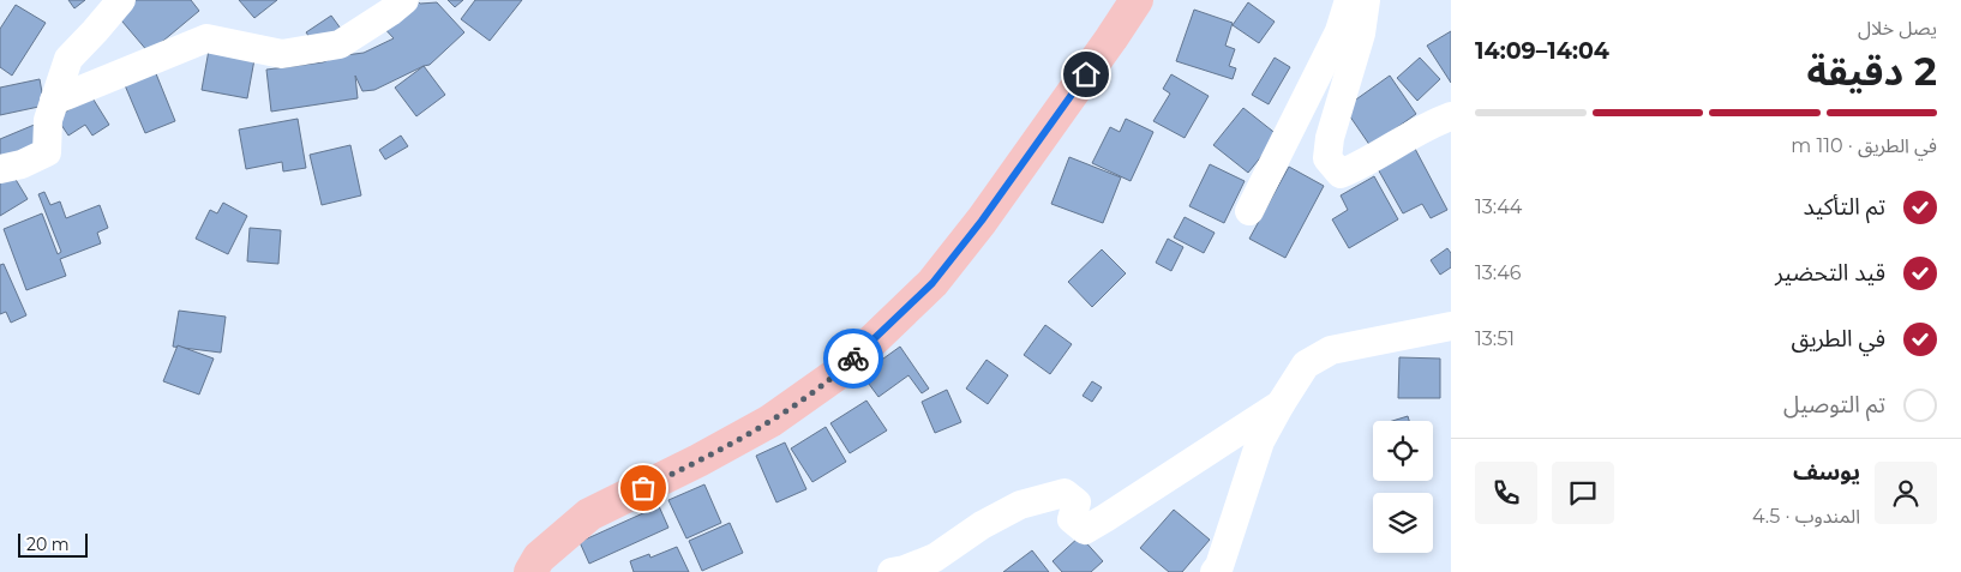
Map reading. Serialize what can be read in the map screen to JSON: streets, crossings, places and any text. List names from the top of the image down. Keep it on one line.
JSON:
{"scale_bar":"20 m","page":{"heading":["2 دقيقة","يصل خلال","14:04–14:09"],"panel":["يوسف","المندوب · 4.5"],"bar":"في الطريق · 110 m","list":[["تم التأكيد","13:44"],["قيد التحضير","13:46"],["في الطريق","13:51"],"تم التوصيل"],"scale":"20 m"}}
